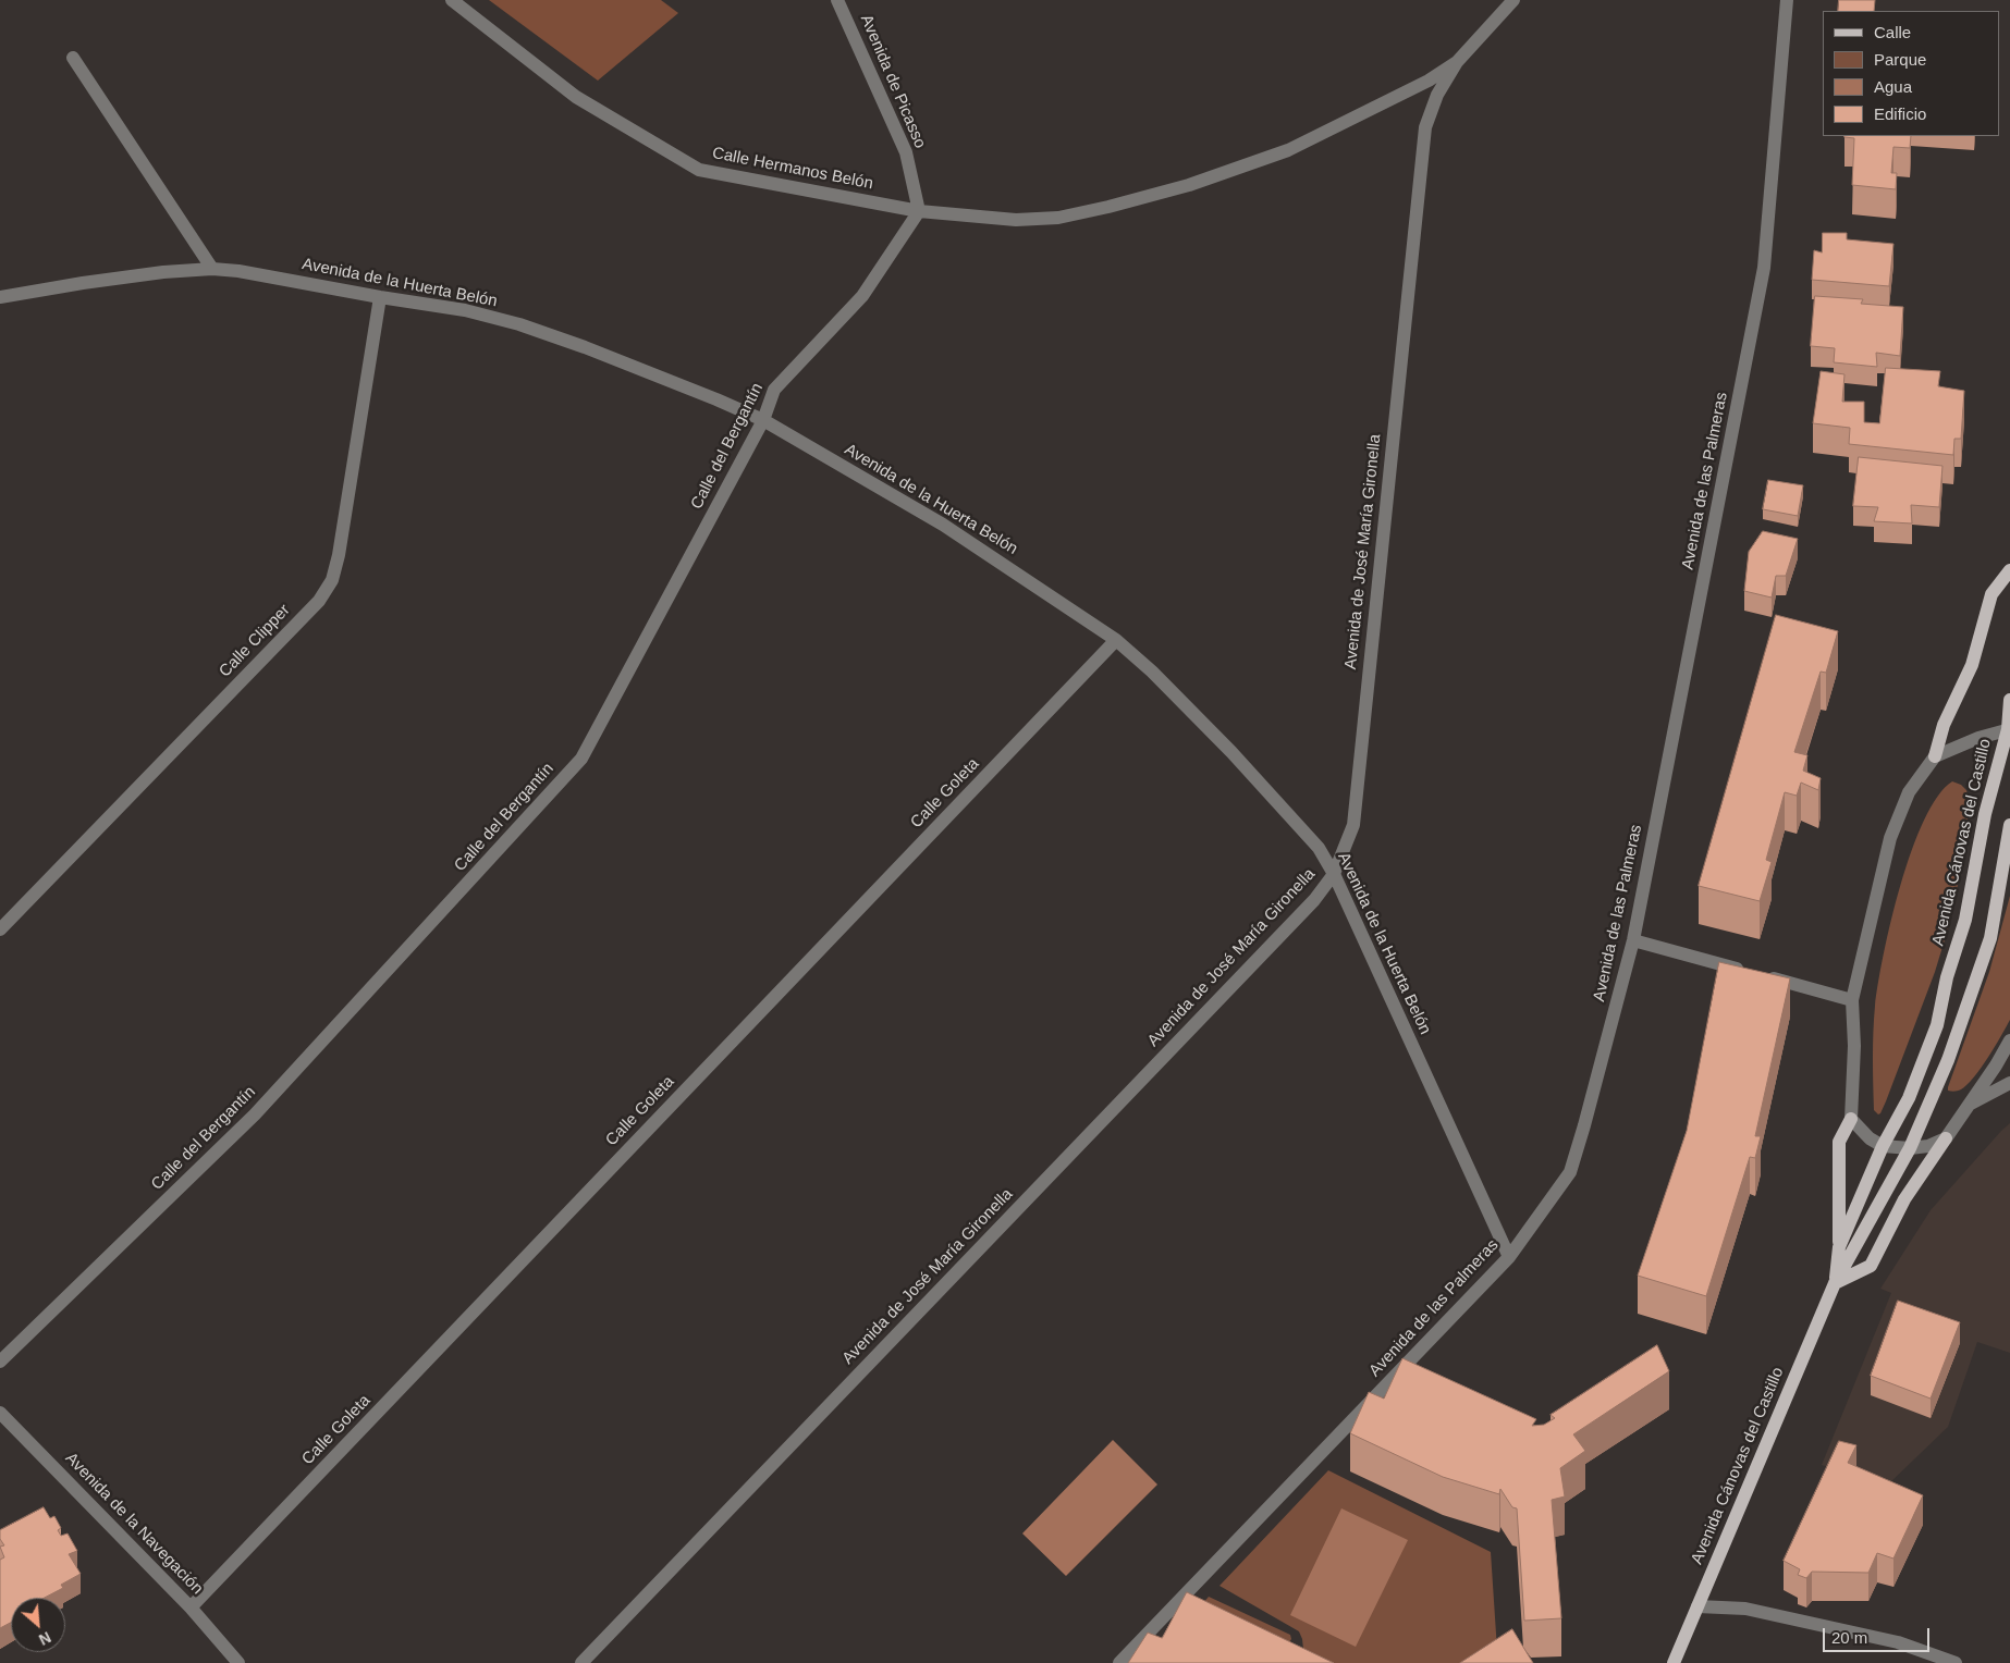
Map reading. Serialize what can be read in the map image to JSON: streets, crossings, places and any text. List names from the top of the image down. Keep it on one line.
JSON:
{"streets":{"main road":["Avenida Cánovas del Castillo"],"street":["Avenida de Picasso","Calle Hermanos Belón","Avenida de la Huerta Belón","Calle del Bergantín","Avenida de las Palmeras","Avenida de José María Gironella","Calle Clipper","Calle Goleta","Avenida de la Navegación"]},"crossings":[["Avenida de Picasso","Calle Hermanos Belón"],["Avenida de Picasso","Calle del Bergantín"],["Calle Hermanos Belón","Calle del Bergantín"],["Calle Hermanos Belón","Avenida de José María Gironella"],["Avenida de la Huerta Belón","Calle del Bergantín"],["Avenida de la Huerta Belón","Avenida de las Palmeras"],["Avenida de la Huerta Belón","Avenida de José María Gironella"],["Avenida de la Huerta Belón","Calle Clipper"],["Avenida de la Huerta Belón","Calle Goleta"],["Calle Goleta","Avenida de la Navegación"]],"legend":["Calle","Parque","Agua","Edificio"],"scale_bar":"20 m","north":"bottom right"}
